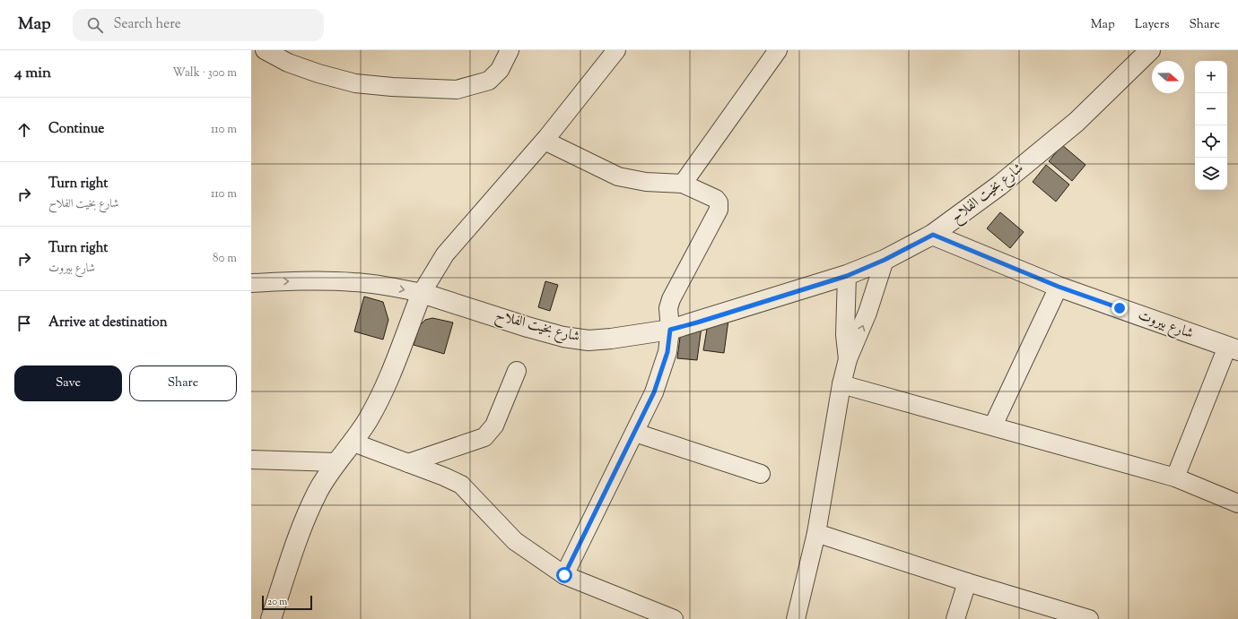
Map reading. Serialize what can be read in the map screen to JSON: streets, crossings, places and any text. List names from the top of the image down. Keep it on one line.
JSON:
{"streets":{"street":["شارع بخيت الفلاح","شارع بيروت"]},"crossings":[["شارع بخيت الفلاح","شارع بيروت"]],"scale_bar":"20 m","north":"right","page":{"header":"Map","search":"Search here","nav":["Map","Layers","Share"],"heading":["4 min","Walk · 300 m"],"map_buttons":["+","−"],"list":[["Continue","110 m"],["Turn right","شارع بخيت الفلاح","110 m"],["Turn right","شارع بيروت","80 m"],"Arrive at destination"],"buttons":["Save","Share"],"scale":"20 m"}}
